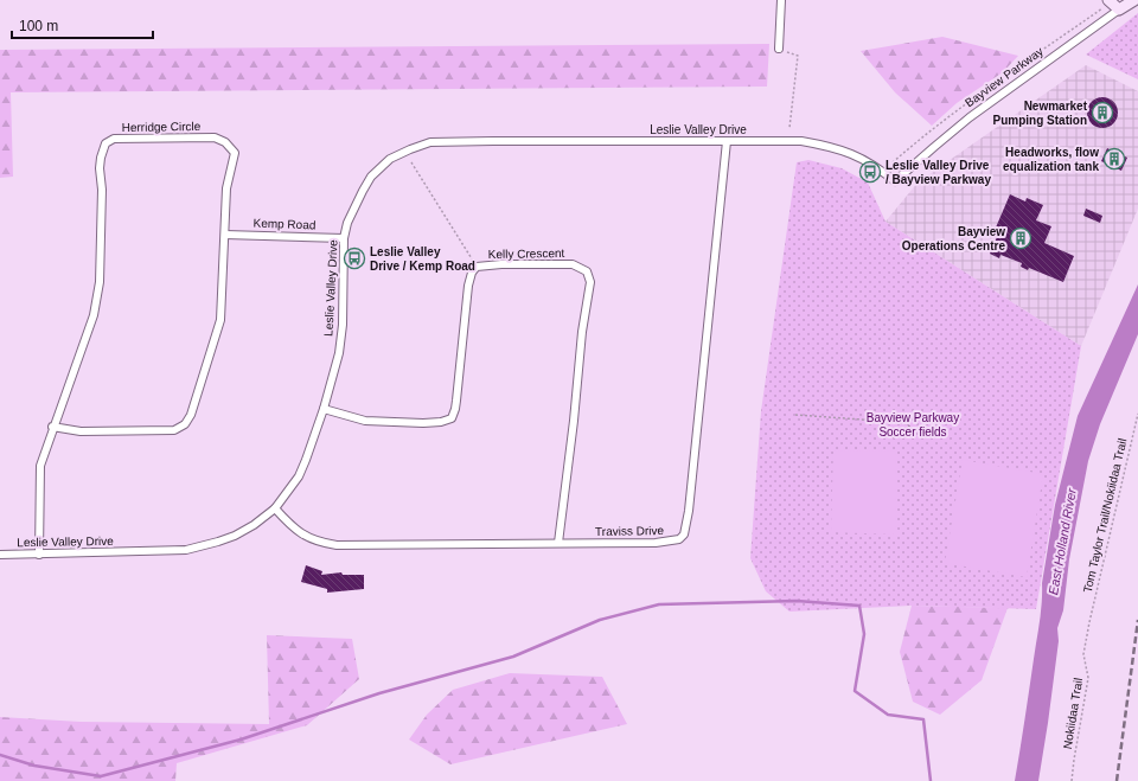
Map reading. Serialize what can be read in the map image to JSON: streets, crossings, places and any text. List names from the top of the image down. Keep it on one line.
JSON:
{"streets":{"street":["Bayview Parkway","Herridge Circle","Leslie Valley Drive","Kemp Road","Kelly Crescent","Traviss Drive"],"path":["Tom Taylor Trail/Nokiidaa Trail","Nokiidaa Trail"]},"crossings":[["Bayview Parkway","Leslie Valley Drive"],["Herridge Circle","Leslie Valley Drive"],["Herridge Circle","Kemp Road"],["Leslie Valley Drive","Kemp Road"],["Leslie Valley Drive","Kelly Crescent"],["Leslie Valley Drive","Traviss Drive"],["Kelly Crescent","Traviss Drive"],["Tom Taylor Trail/Nokiidaa Trail","Nokiidaa Trail"]],"water":["East Holland River"],"parks":["Bayview Parkway Soccer fields"],"places":{"building":["Newmarket Pumping Station","Headworks, flow equalization tank","Bayview Operations Centre"],"bus stop":["Leslie Valley Drive / Bayview Parkway","Leslie Valley Drive / Kemp Road"]},"scale_bar":"100 m"}
